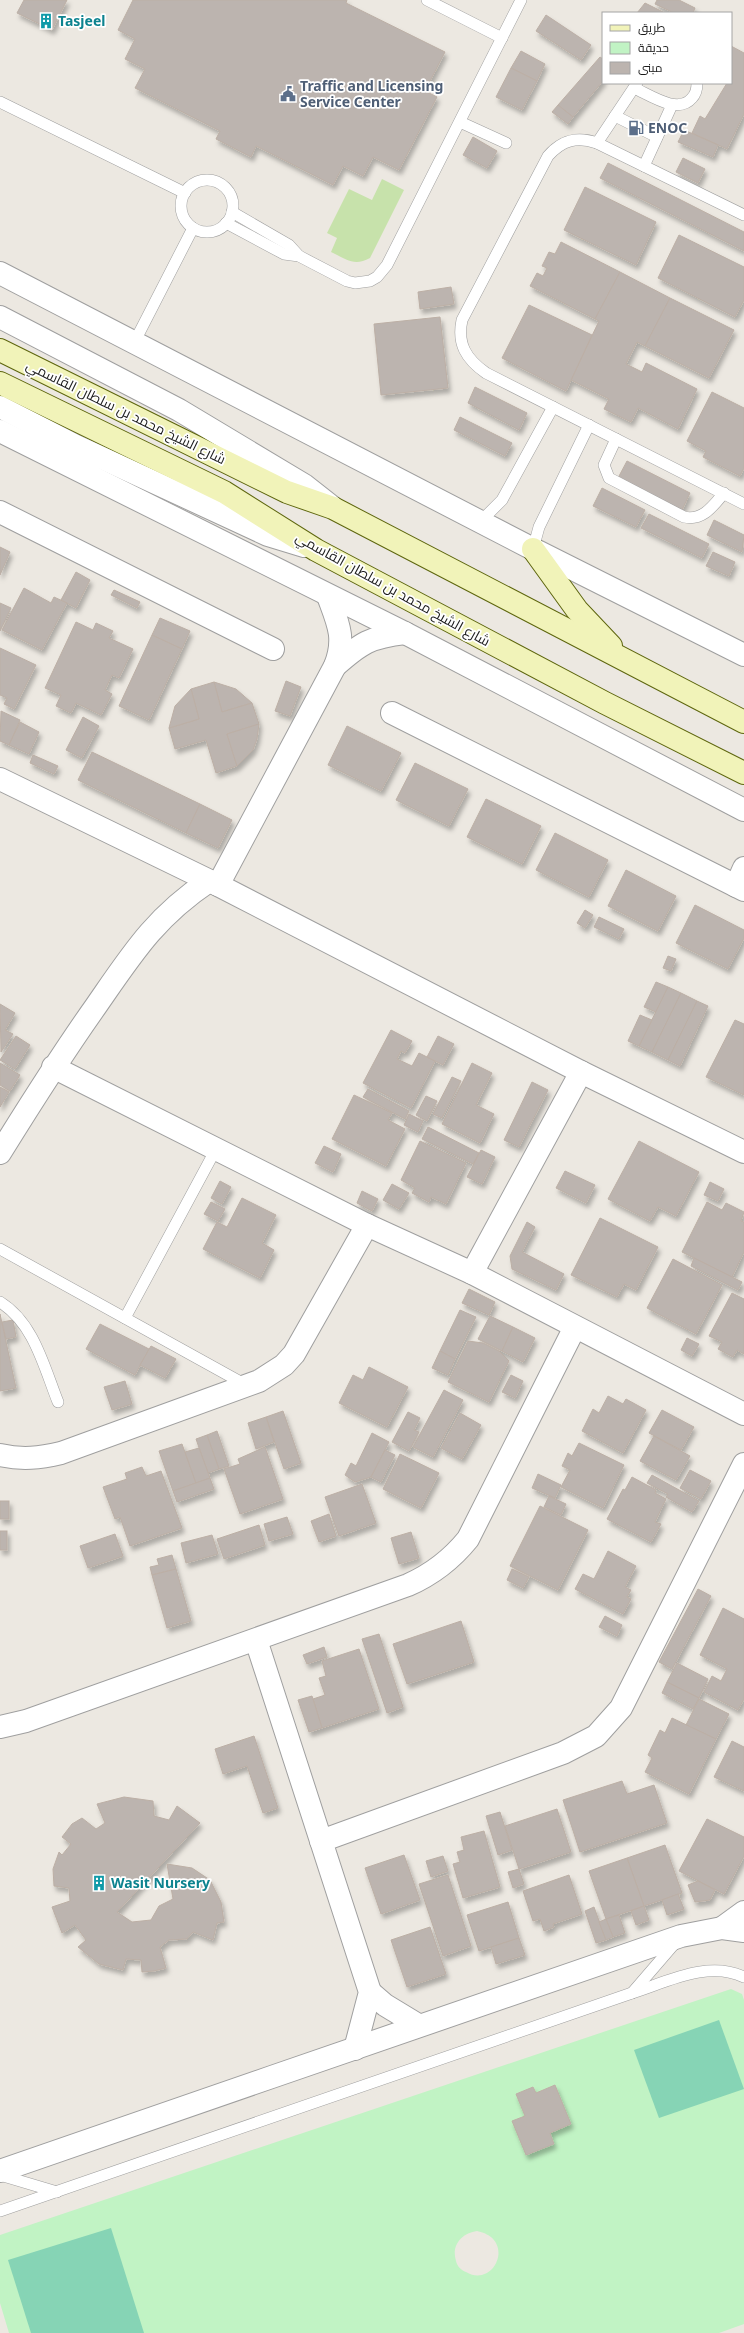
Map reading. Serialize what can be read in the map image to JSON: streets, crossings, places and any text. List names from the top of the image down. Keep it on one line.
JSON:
{"streets":{"main road":["شارع الشيخ محمد بن سلطان القاسمي"]},"places":{"building":["Tasjeel","Wasit Nursery"],"public building":["Traffic and Licensing Service Center"],"fuel station":["ENOC"]},"legend":["طريق","حديقة","مبنى"]}
